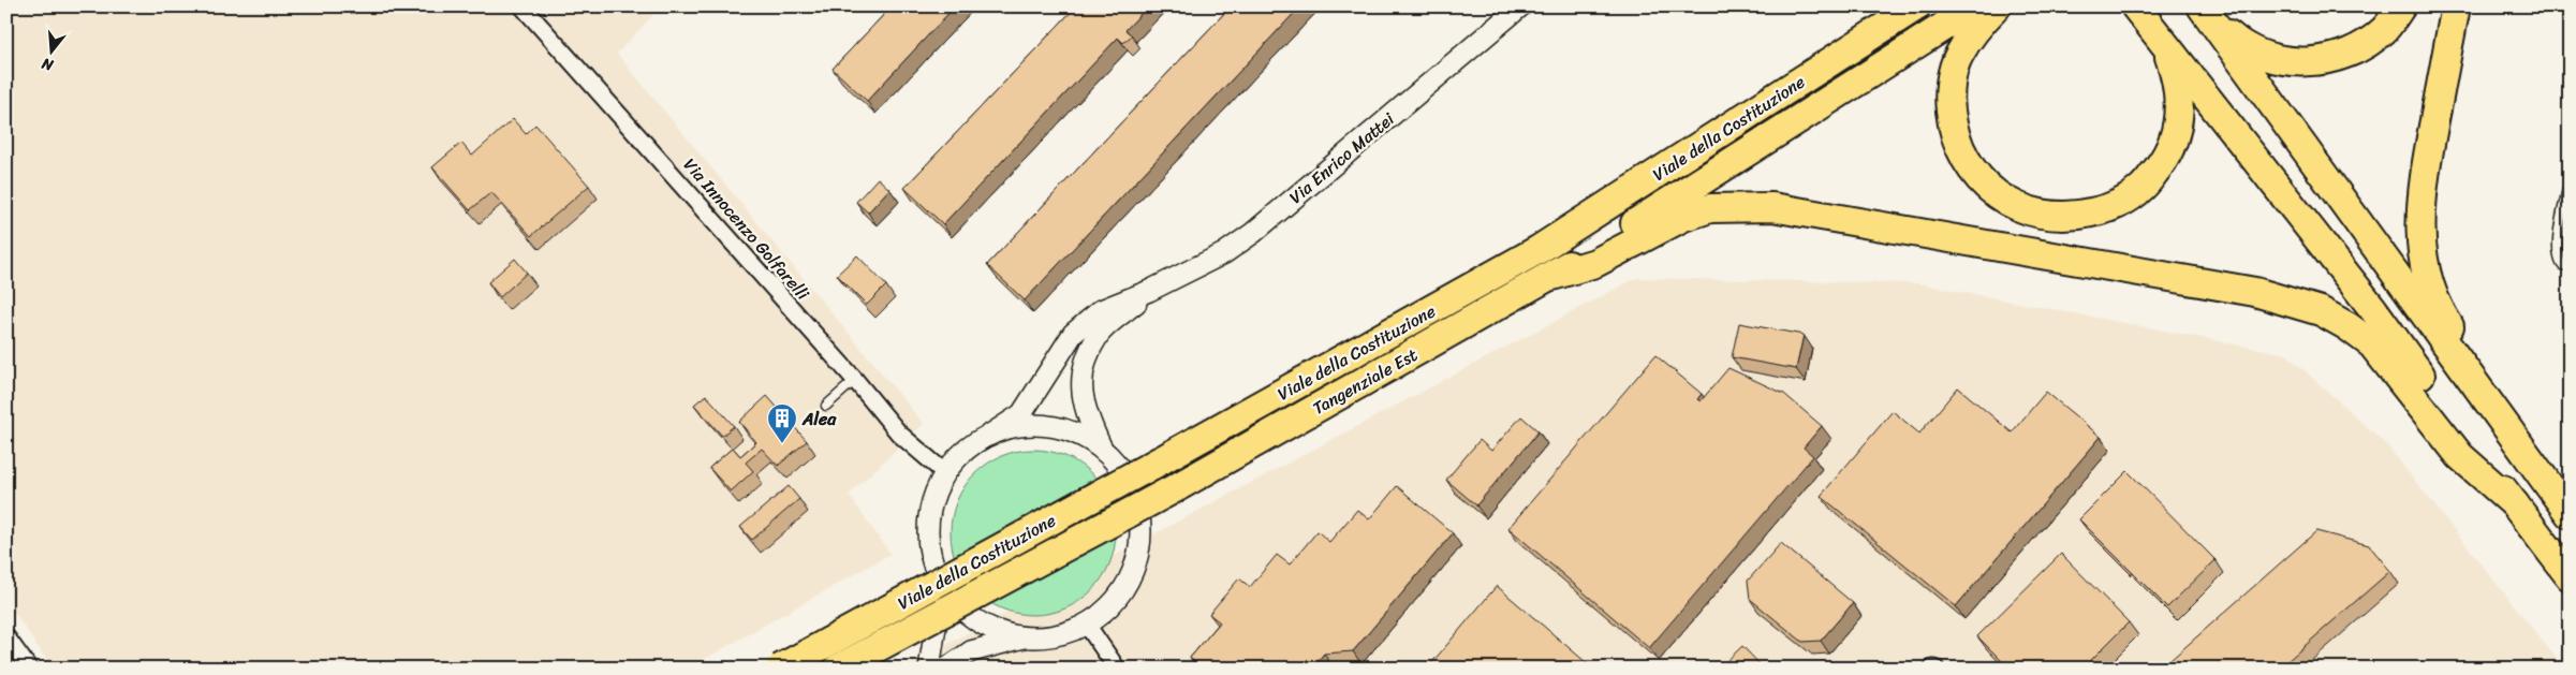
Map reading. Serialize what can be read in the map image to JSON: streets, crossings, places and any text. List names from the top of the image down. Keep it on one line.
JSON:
{"streets":{"highway":["Viale della Costituzione","Tangenziale Est"],"street":["Via Enrico Mattei","Via Innocenzo Golfarelli"]},"crossings":[["Viale della Costituzione","Tangenziale Est"]],"places":{"building":["Alea"]},"north":"bottom"}
